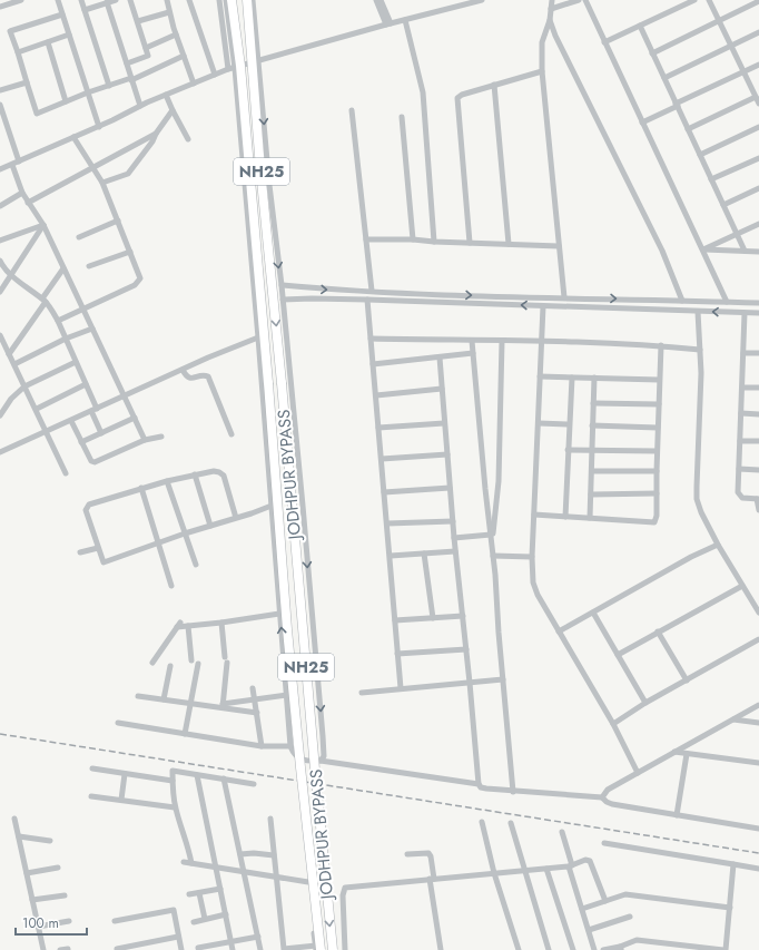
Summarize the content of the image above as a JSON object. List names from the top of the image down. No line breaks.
{"streets":{"highway":["NH25","JODHPUR BYPASS"]},"scale_bar":"100 m"}
